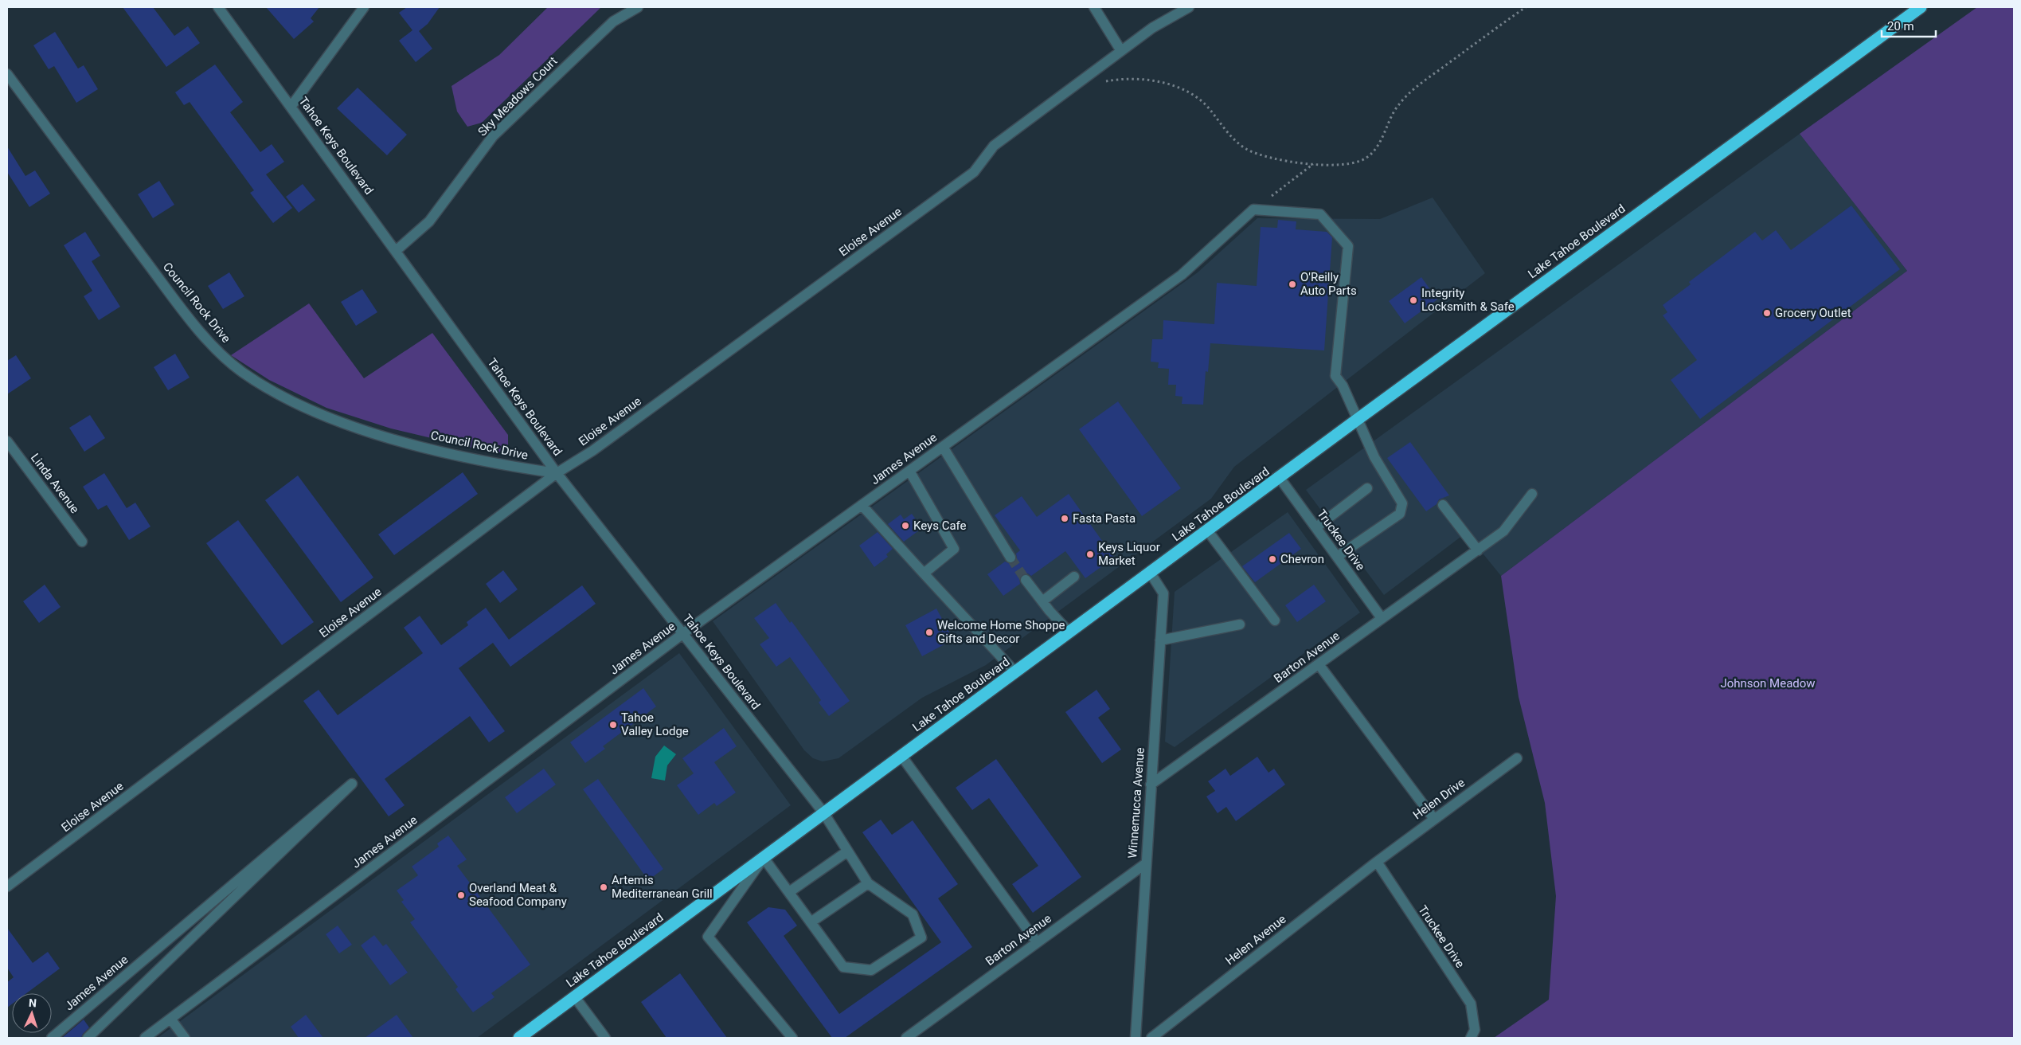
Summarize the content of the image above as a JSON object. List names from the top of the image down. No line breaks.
{"streets":{"highway":["Lake Tahoe Boulevard"],"street":["Sky Meadows Court","Tahoe Keys Boulevard","Eloise Avenue","Council Rock Drive","James Avenue","Linda Avenue","Truckee Drive","Barton Avenue","Helen Drive","Winnemucca Avenue","Helen Avenue"]},"crossings":[["Sky Meadows Court","Tahoe Keys Boulevard"],["Tahoe Keys Boulevard","Eloise Avenue"],["Tahoe Keys Boulevard","Lake Tahoe Boulevard"],["Tahoe Keys Boulevard","Council Rock Drive"],["Tahoe Keys Boulevard","James Avenue"],["Eloise Avenue","Council Rock Drive"],["Lake Tahoe Boulevard","Truckee Drive"],["Lake Tahoe Boulevard","Winnemucca Avenue"],["Truckee Drive","Barton Avenue"],["Truckee Drive","Helen Drive"],["Truckee Drive","Helen Avenue"],["Barton Avenue","Winnemucca Avenue"],["Helen Drive","Helen Avenue"]],"parks":["Johnson Meadow"],"places":["O'Reilly Auto Parts","Integrity Locksmith & Safe","Grocery Outlet","Fasta Pasta","Keys Cafe","Keys Liquor Market","Chevron","Welcome Home Shoppe Gifts and Decor","Tahoe Valley Lodge","Artemis Mediterranean Grill","Overland Meat & Seafood Company"],"scale_bar":"20 m","north":"top"}
